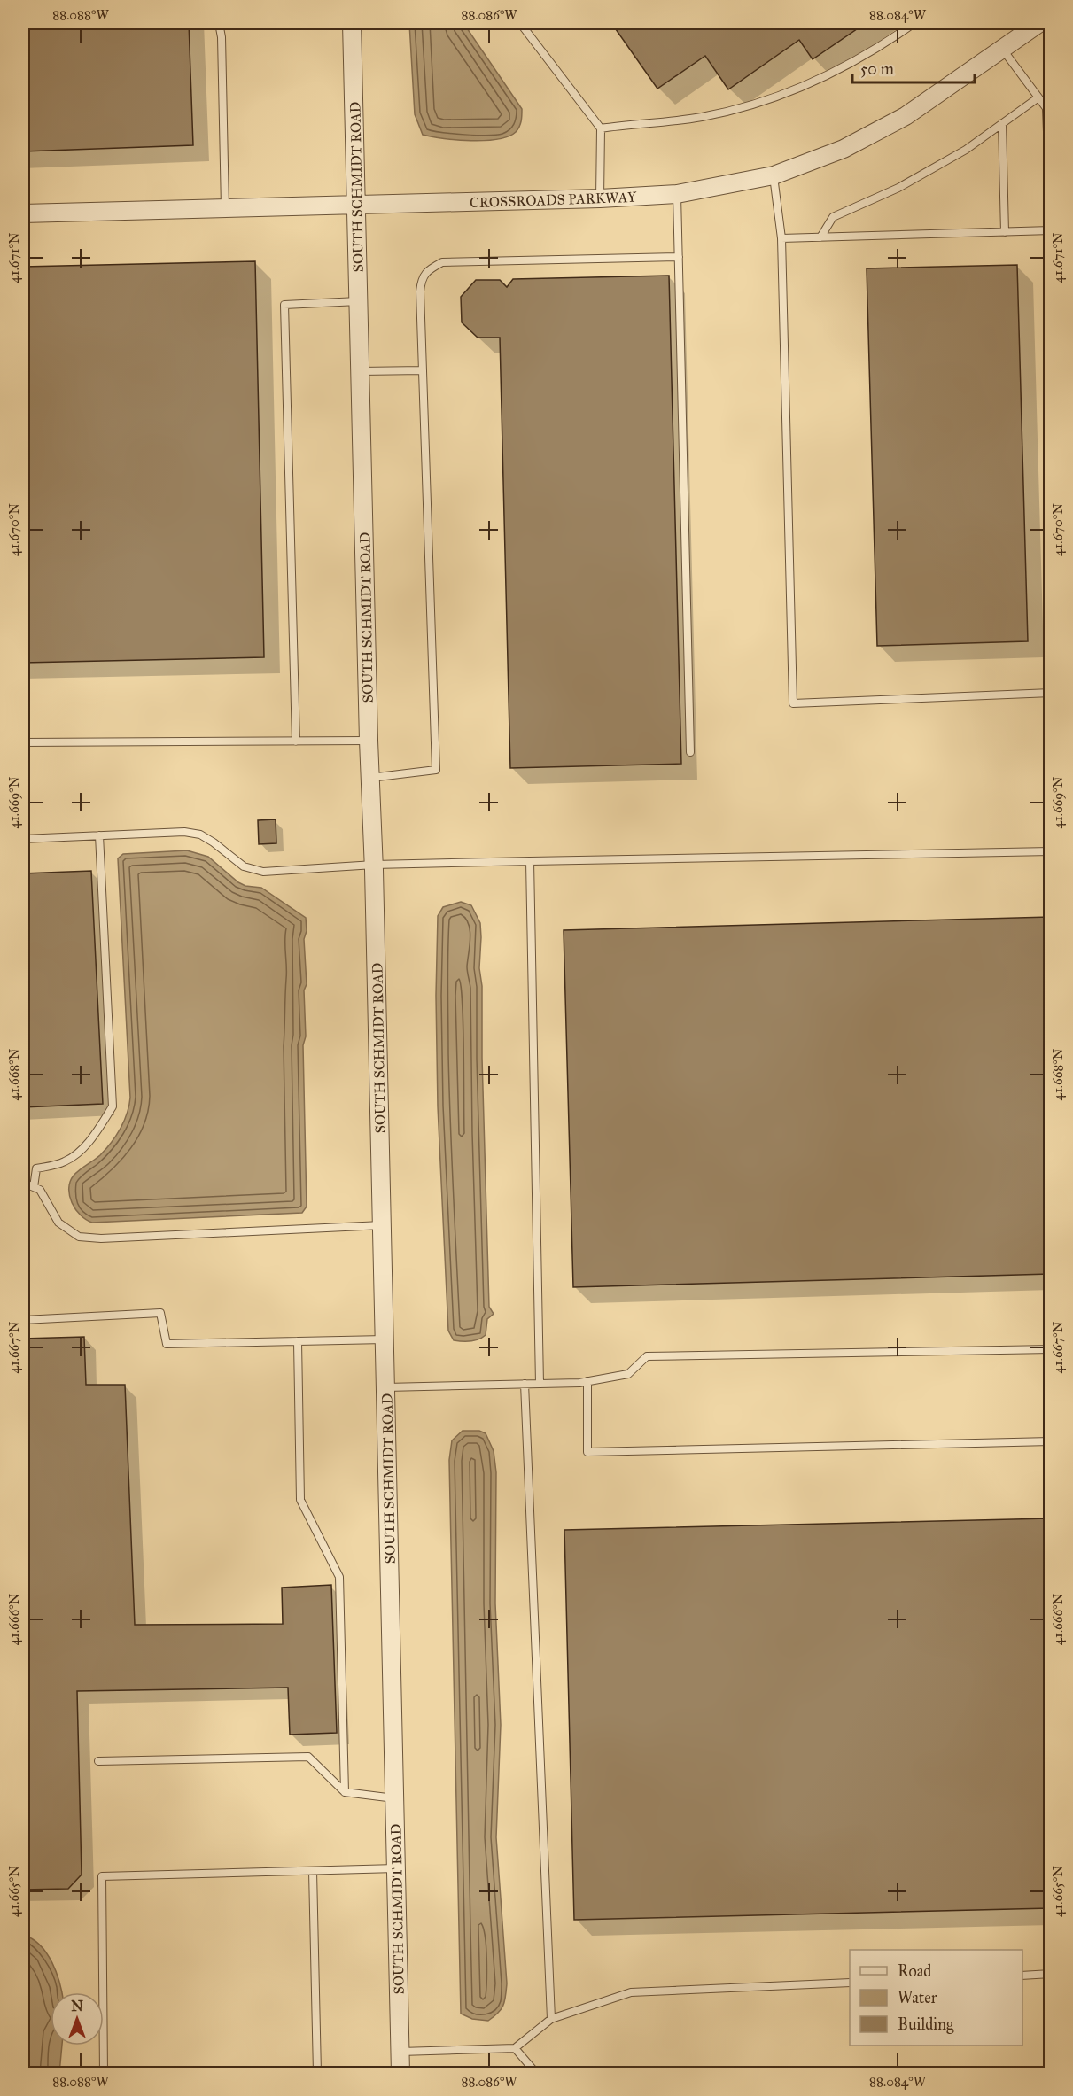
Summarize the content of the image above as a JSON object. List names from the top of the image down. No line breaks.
{"streets":{"street":["SOUTH SCHMIDT ROAD","CROSSROADS PARKWAY"]},"crossings":[["SOUTH SCHMIDT ROAD","CROSSROADS PARKWAY"]],"legend":["Road","Water","Building"],"scale_bar":"50 m","north":"top","coordinates":["88.088°W","88.086°W","88.084°W","41.671°N","41.670°N","41.669°N","41.668°N","41.667°N","41.666°N","41.665°N"]}
